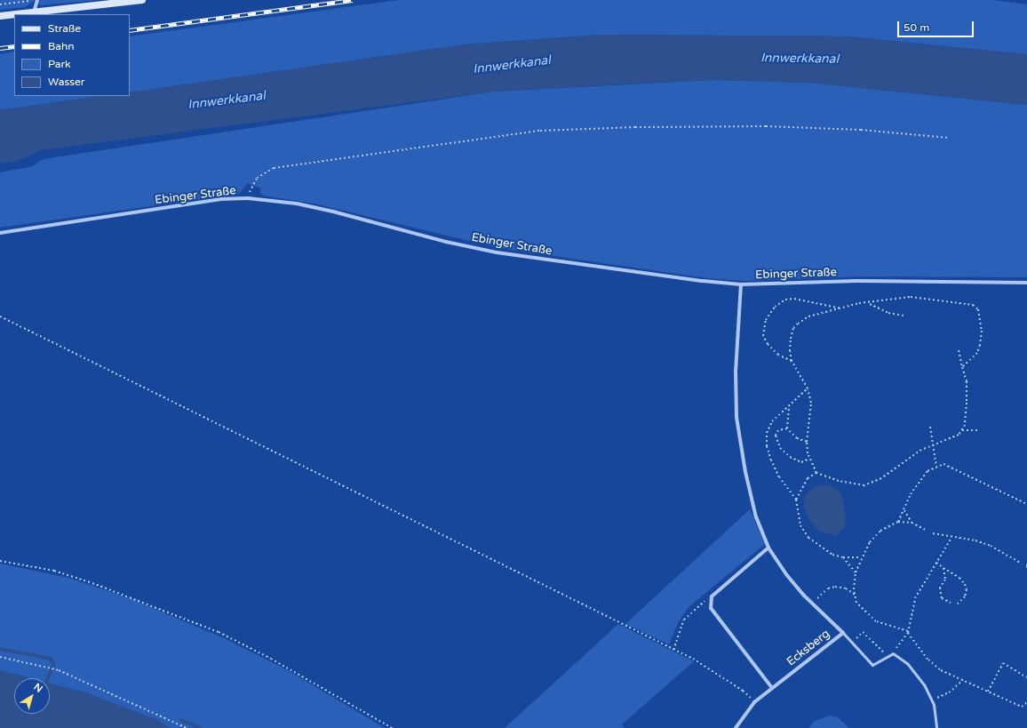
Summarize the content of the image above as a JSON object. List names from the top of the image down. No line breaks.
{"streets":{"street":["Ebinger Straße","Ecksberg"]},"crossings":[["Ebinger Straße","Ecksberg"]],"water":["Innwerkkanal"],"legend":["Straße","Bahn","Park","Wasser"],"scale_bar":"50 m","north":"top right"}
